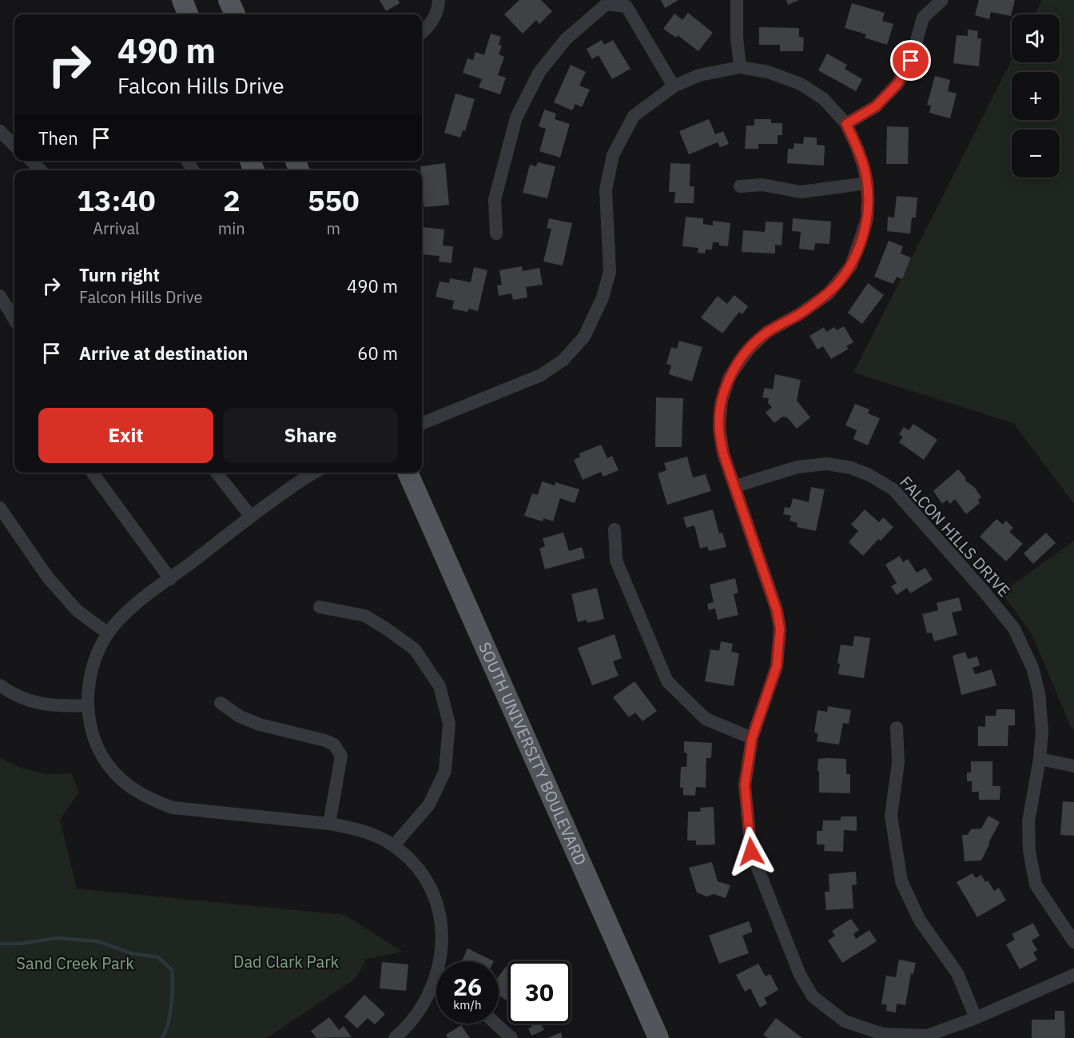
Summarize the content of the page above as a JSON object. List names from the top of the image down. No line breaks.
{"streets":{"main road":["SOUTH UNIVERSITY BOULEVARD"],"street":["FALCON HILLS DRIVE"]},"parks":["Dad Clark Park","Sand Creek Park"],"page":{"map_buttons":["+","−"],"turn":["490 m","Falcon Hills Drive"],"then":"Then","eta":["13:40","Arrival","2","min","550","m"],"list":[{"name":"Turn right","note":"Falcon Hills Drive","value":"490 m"},{"name":"Arrive at destination","value":"60 m"}],"buttons":["Exit","Share"],"speed":"26 km/h","limit":"30"}}
